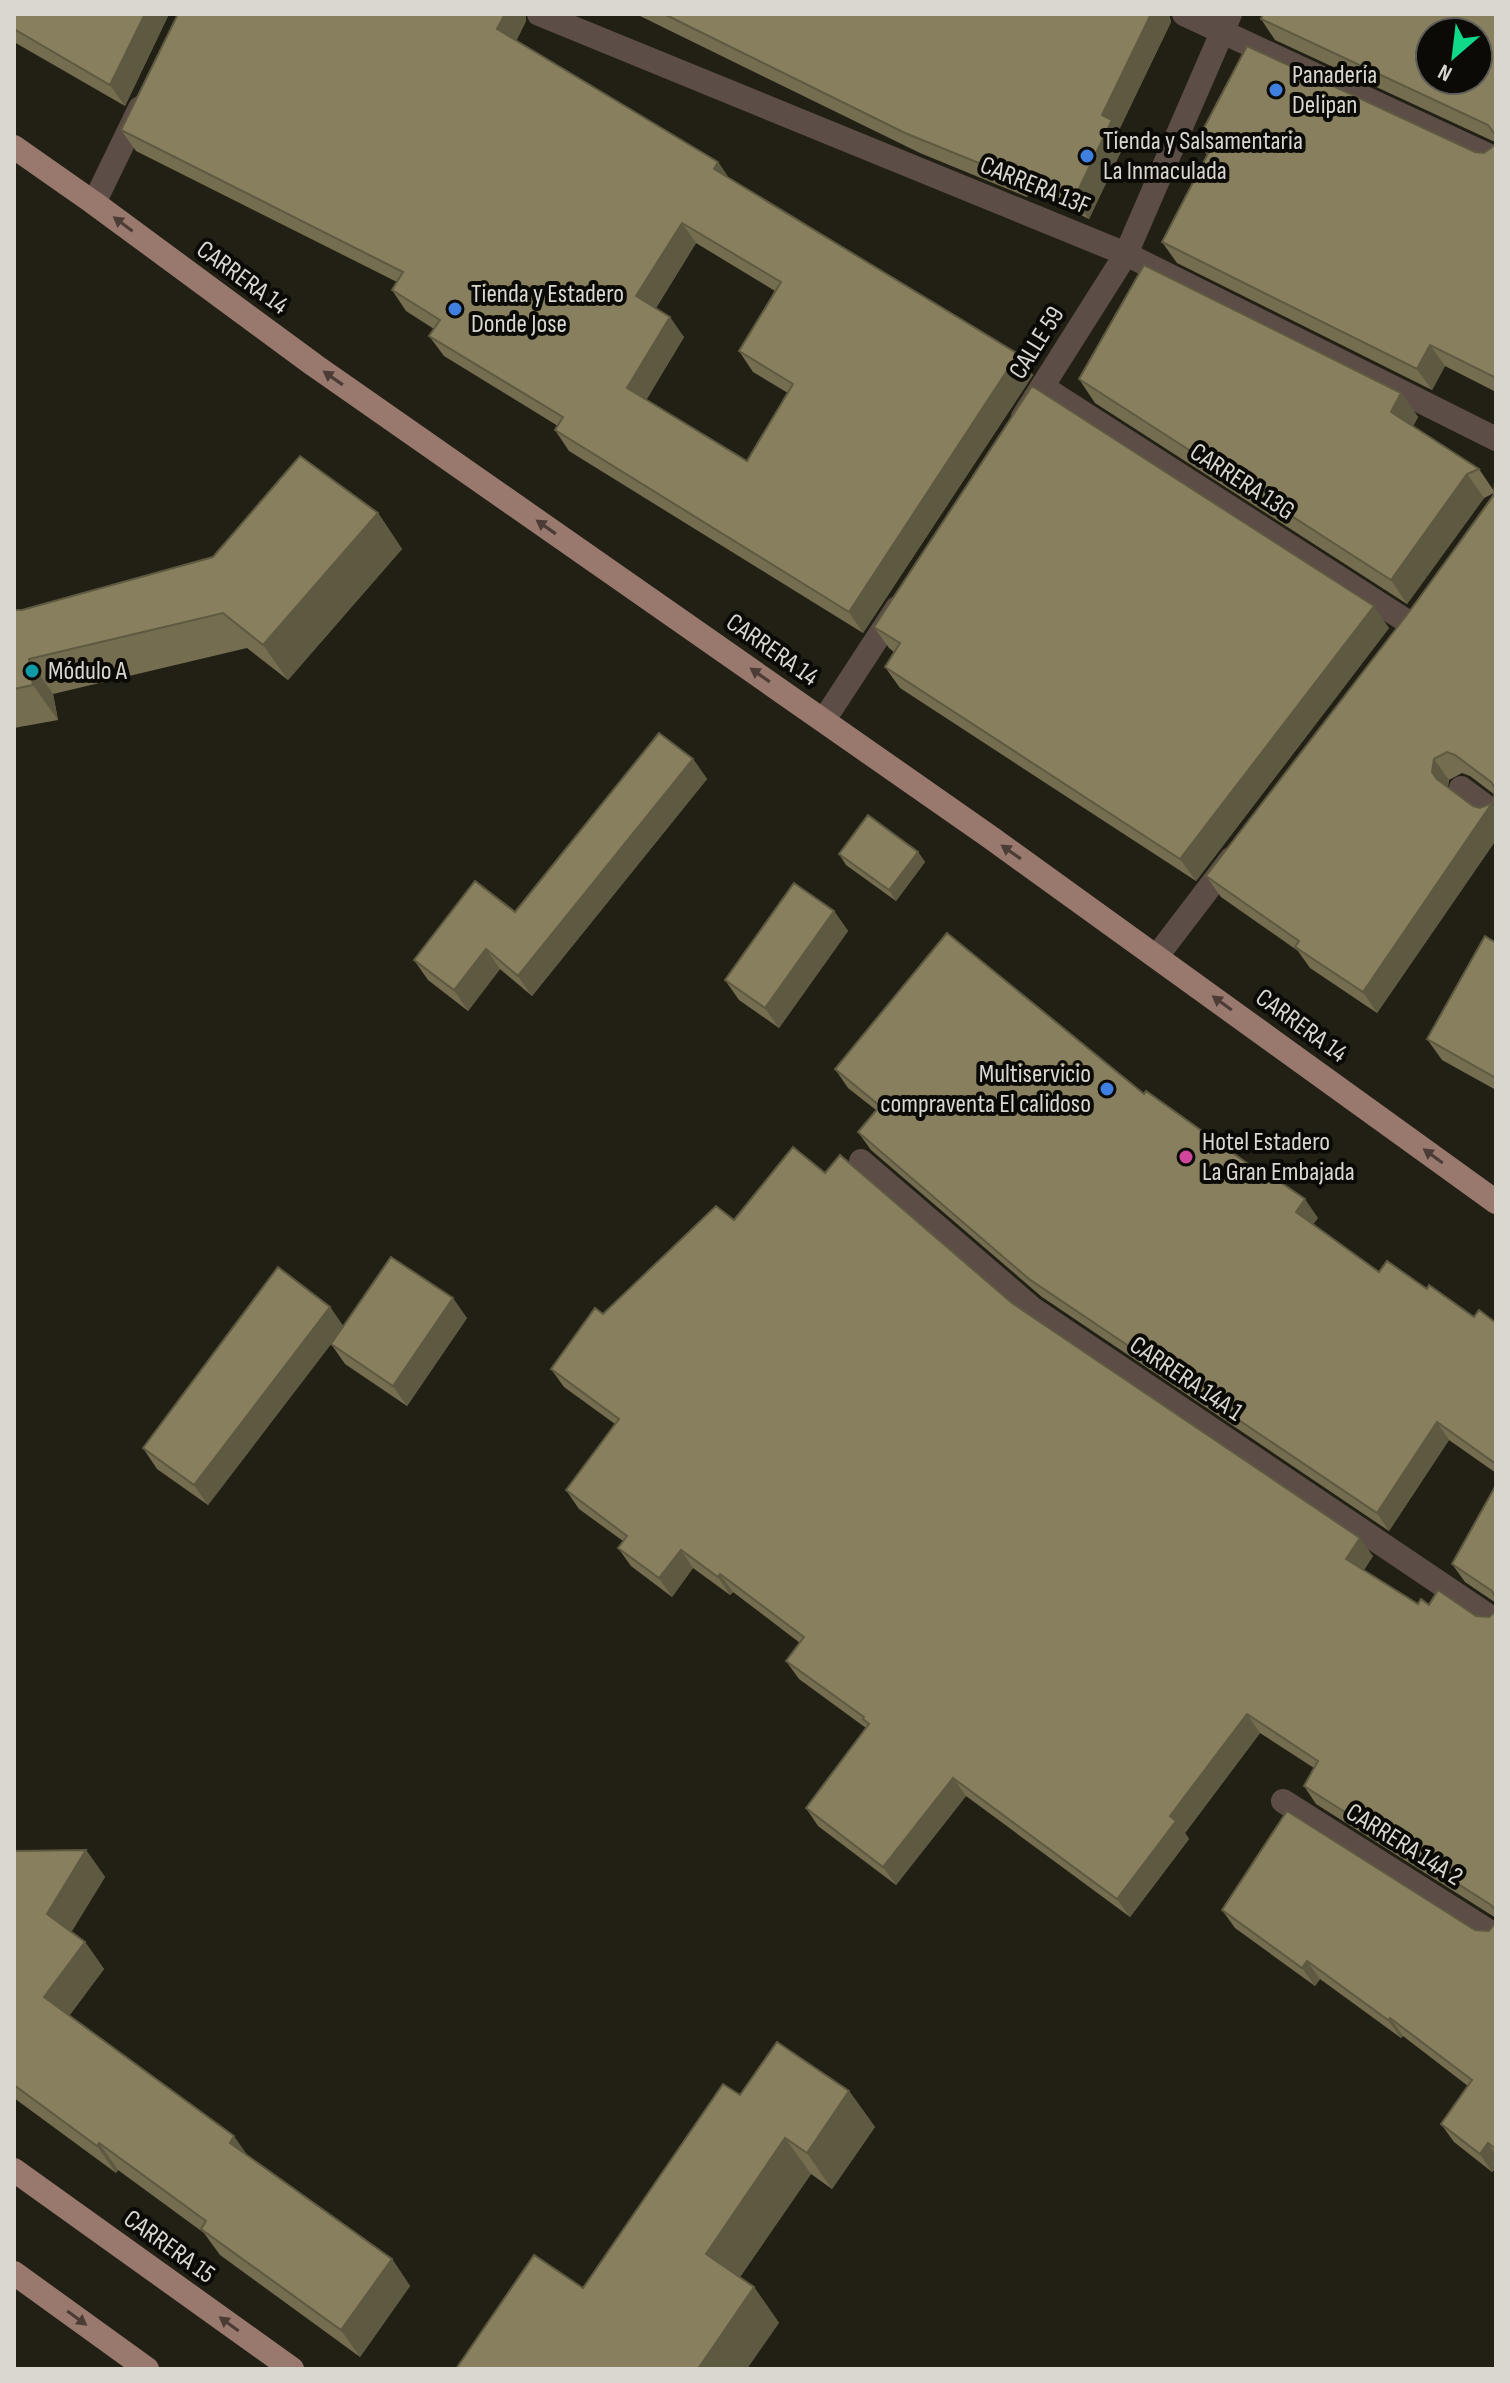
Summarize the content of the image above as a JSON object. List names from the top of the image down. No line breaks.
{"streets":{"main road":["CARRERA 14","CARRERA 15"],"street":["CARRERA 13F","CALLE 59","CARRERA 13G","CARRERA 14A 1","CARRERA 14A 2"]},"crossings":[["CARRERA 13F","CALLE 59"],["CALLE 59","CARRERA 13G"]],"one_way":["CARRERA 14"],"places":["Panadería Delipan","Tienda y Salsamentaria La Inmaculada","Tienda y Estadero Donde Jose","Módulo A","Multiservicio compraventa El calidoso","Hotel Estadero La Gran Embajada"],"north":"bottom left"}
